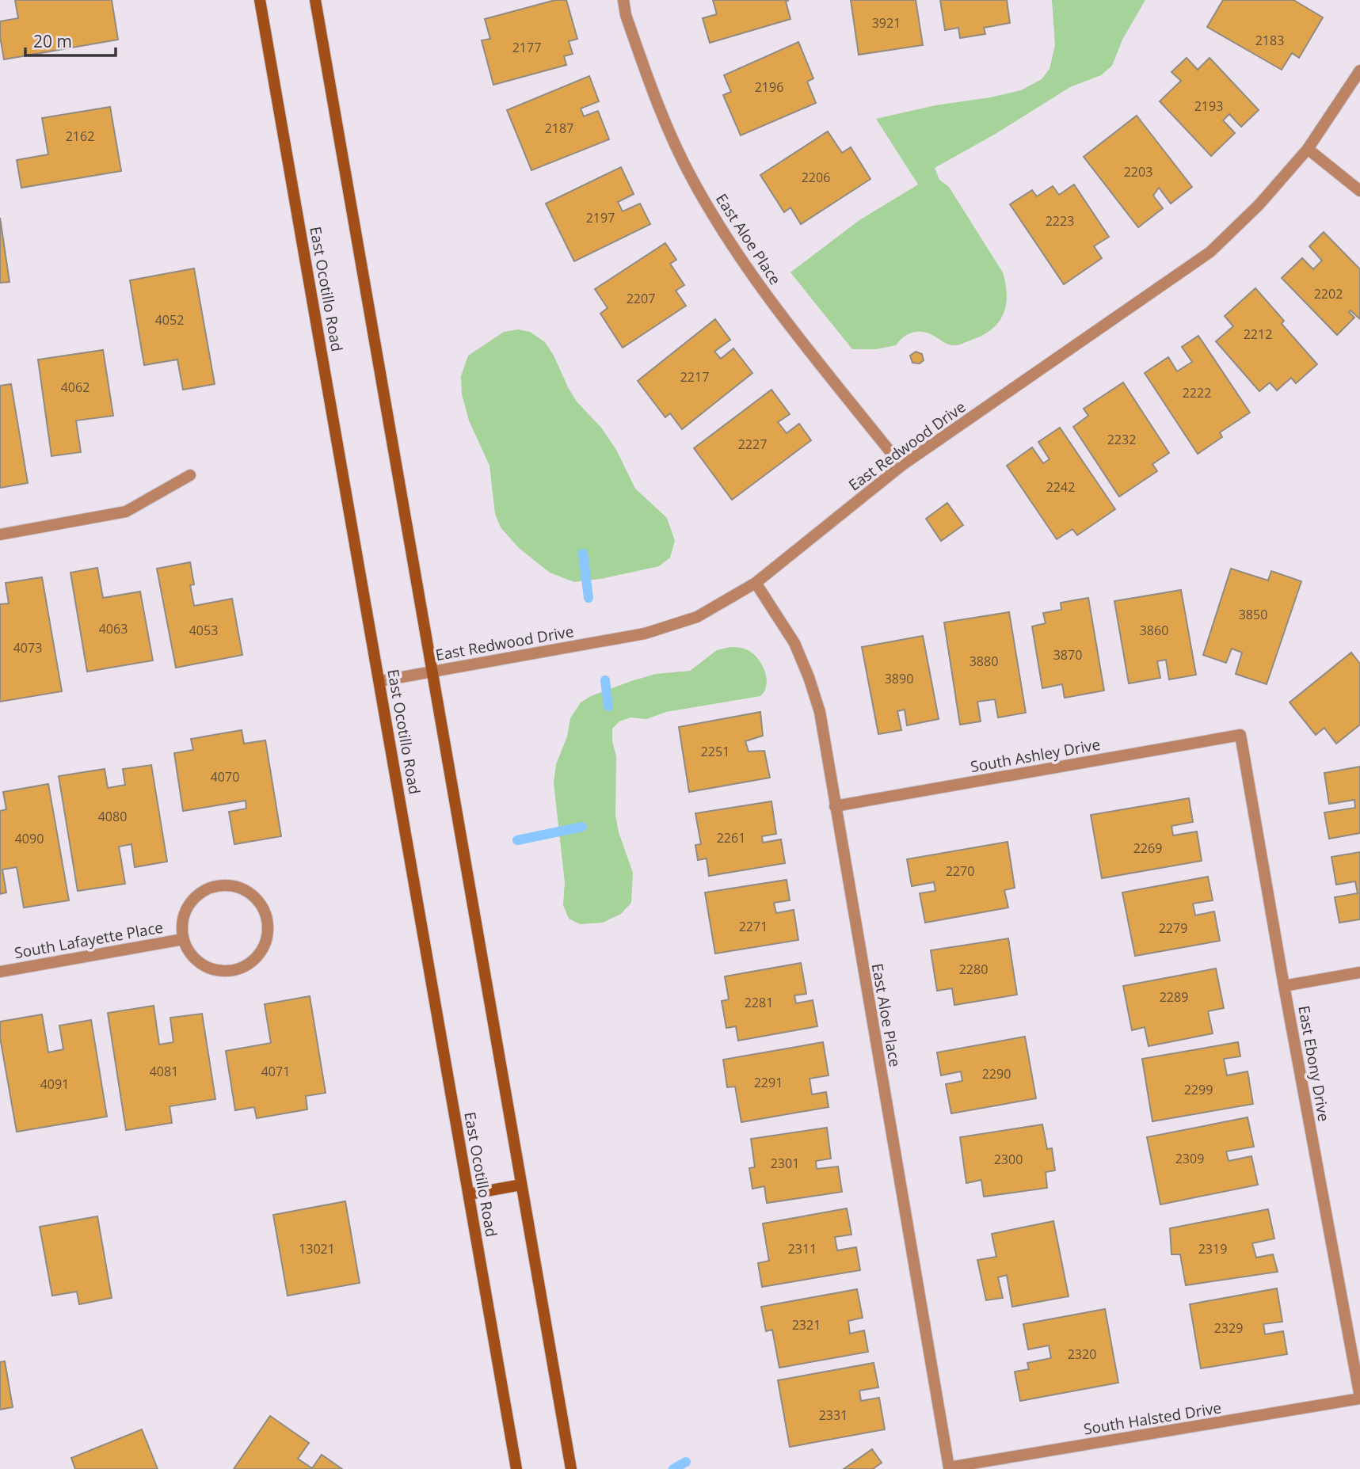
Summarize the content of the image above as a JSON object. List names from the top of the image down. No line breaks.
{"streets":{"main road":["East Ocotillo Road"],"street":["East Aloe Place","East Redwood Drive","South Ashley Drive","South Lafayette Place","East Ebony Drive","South Halsted Drive"]},"crossings":[["East Aloe Place","East Redwood Drive"],["East Aloe Place","South Ashley Drive"],["East Aloe Place","South Halsted Drive"],["East Ocotillo Road","East Redwood Drive"],["South Ashley Drive","East Ebony Drive"],["East Ebony Drive","South Halsted Drive"]],"house_numbers":["3921","2183","2177","2196","2193","2187","2162","2203","2206","2197","2223","2202","2207","4052","2212","2217","4062","2222","2232","2227","2242","3850","4063","4053","3860","4073","3870","3880","3890","2251","4070","4080","2261","4090","2269","2270","2271","2279","2280","2289","2281","4081","4071","2290","2291","4091","2299","2309","2300","2301","13021","2311","2319","2321","2329","2320","2331"],"scale_bar":"20 m"}
